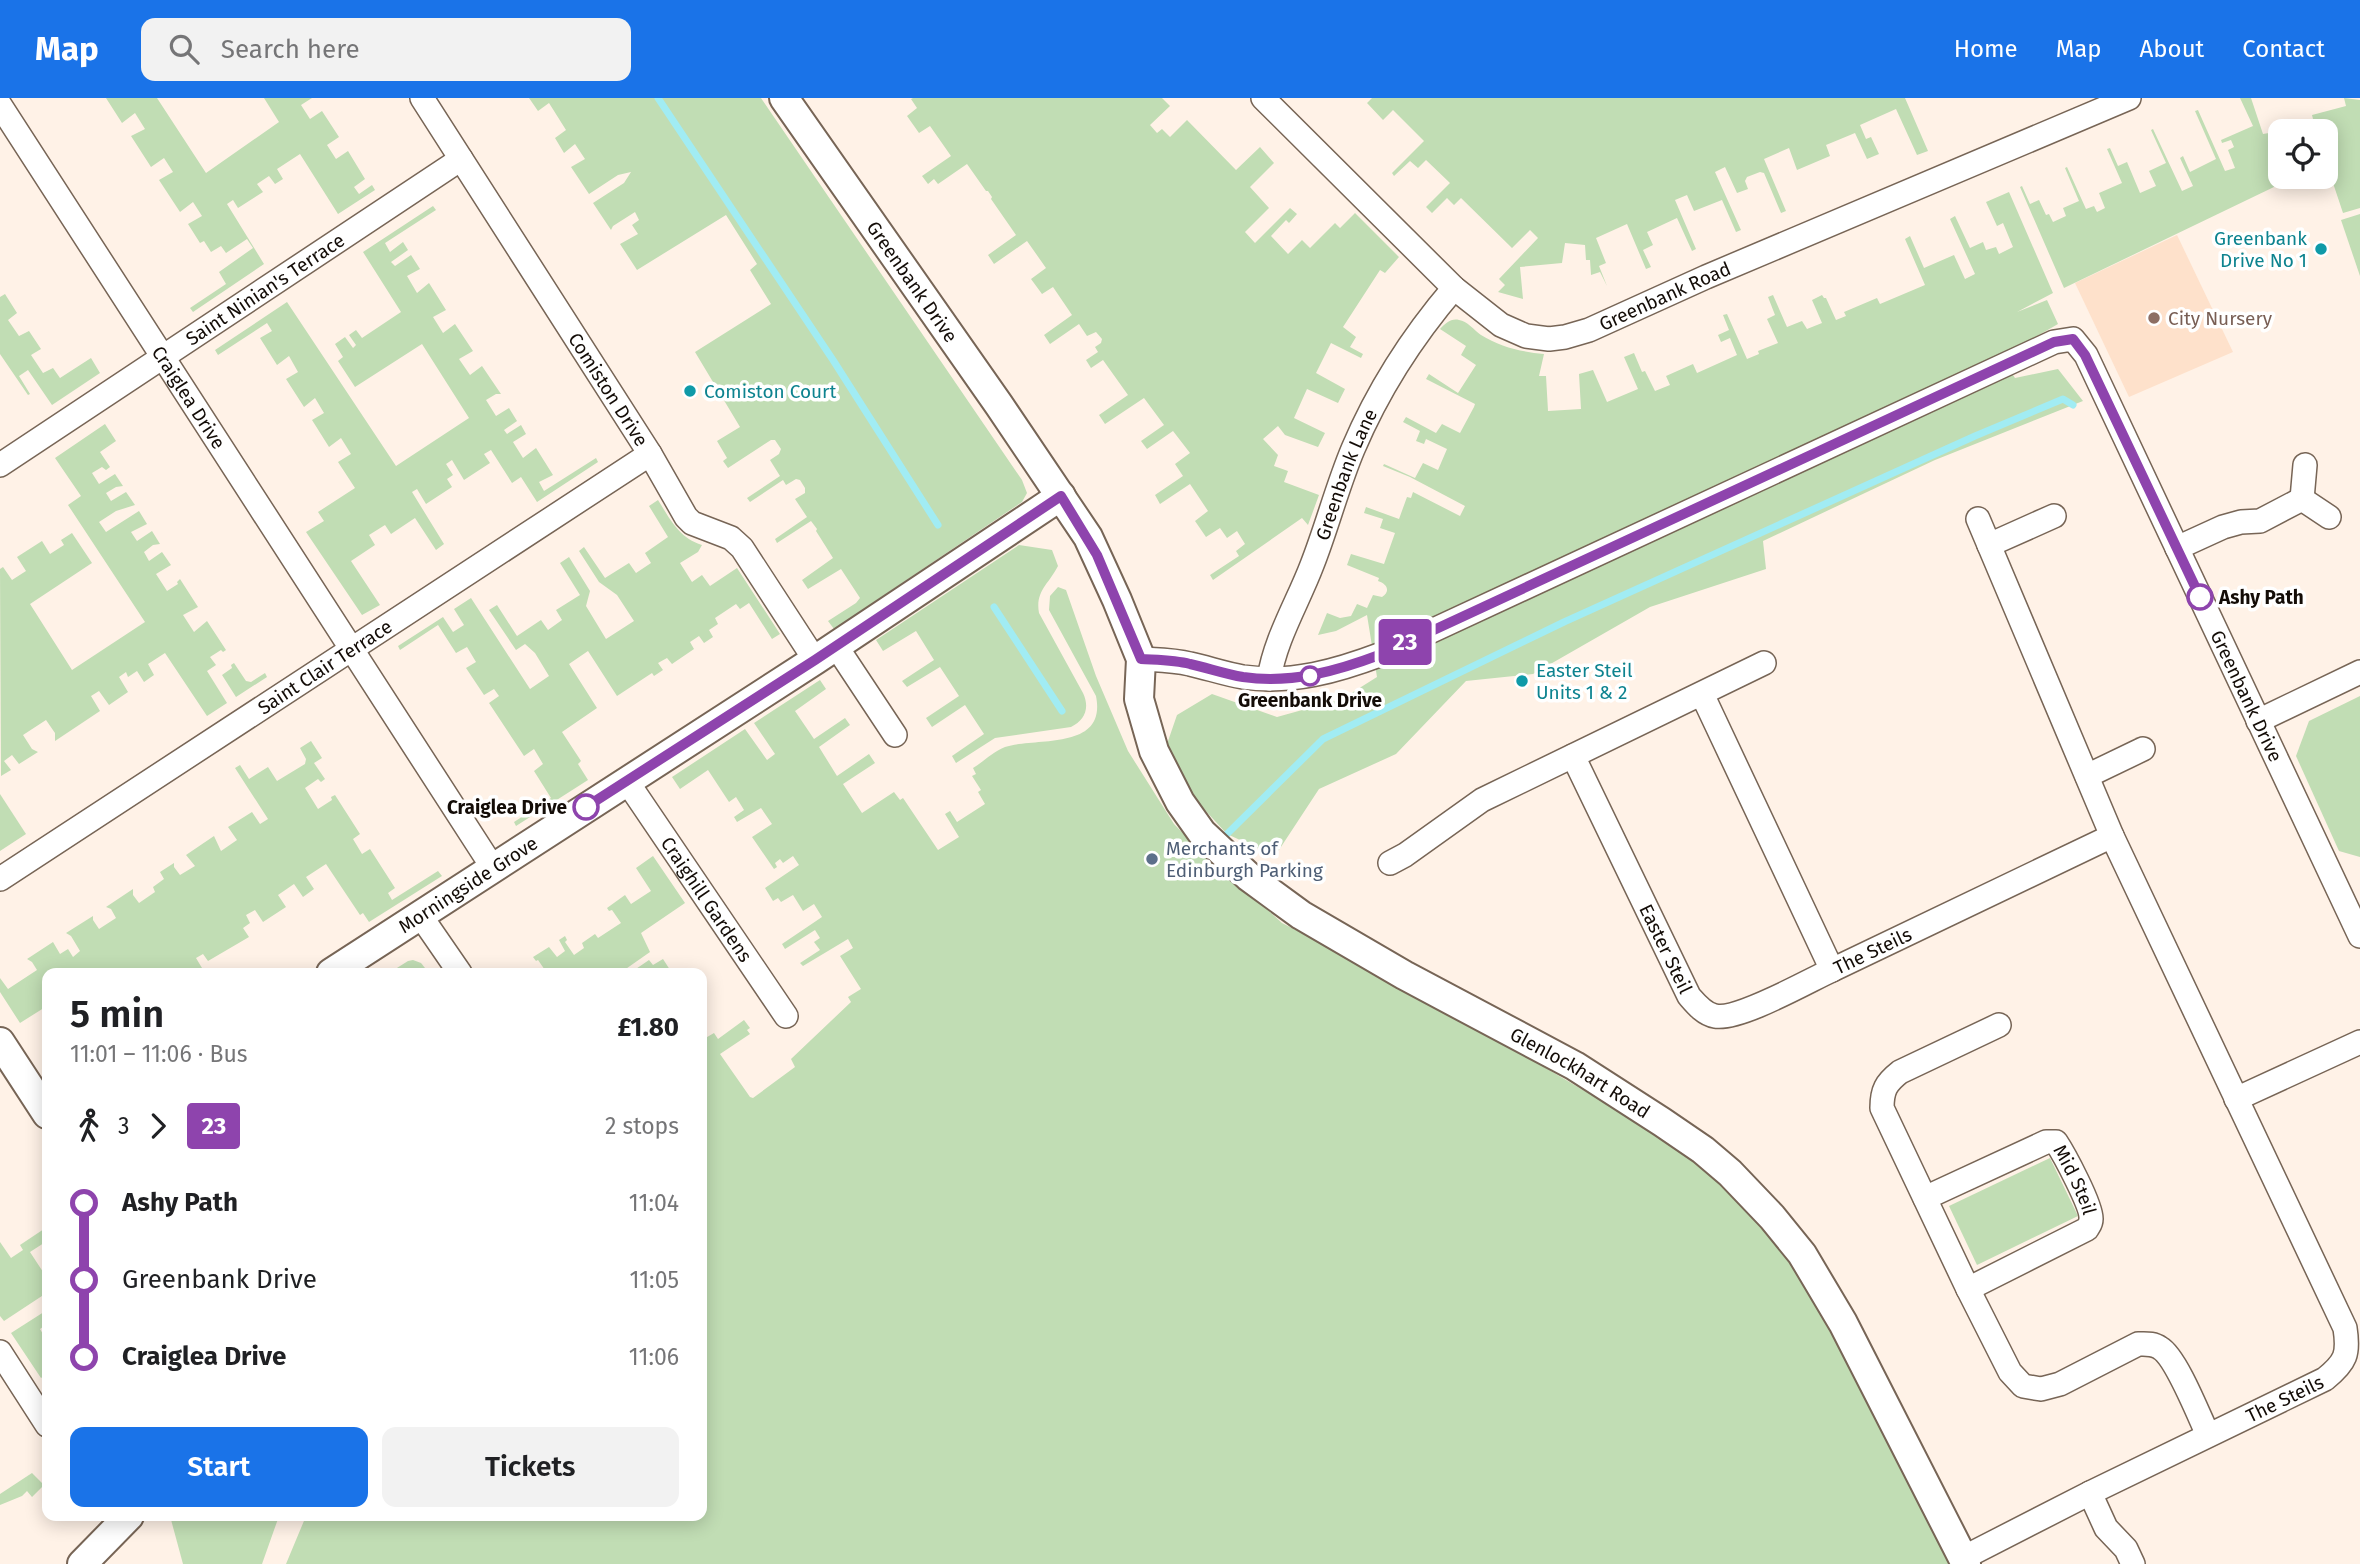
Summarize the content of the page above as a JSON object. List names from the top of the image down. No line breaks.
{"streets":{"street":["Greenbank Drive","Saint Ninian's Terrace","Greenbank Road","Comiston Drive","Craiglea Drive","Greenbank Lane","Saint Clair Terrace","Morningside Grove","Craighill Gardens","The Steils","Easter Steil","Glenlockhart Road","Mid Steil"]},"crossings":[["Greenbank Drive","Greenbank Lane"],["Greenbank Drive","Morningside Grove"],["Greenbank Drive","Glenlockhart Road"],["Saint Ninian's Terrace","Comiston Drive"],["Saint Ninian's Terrace","Craiglea Drive"],["Greenbank Road","Greenbank Lane"],["Comiston Drive","Saint Clair Terrace"],["Comiston Drive","Morningside Grove"],["Craiglea Drive","Saint Clair Terrace"],["Craiglea Drive","Morningside Grove"],["Morningside Grove","Craighill Gardens"],["The Steils","Easter Steil"],["The Steils","Glenlockhart Road"]],"places":["Greenbank Drive No 1","City Nursery","Comiston Court","Ashy Path","Greenbank Drive","Easter Steil Units 1 & 2","Craiglea Drive","Merchants of Edinburgh Parking"],"lines":["bus line 23"],"page":{"header":"Map","search":"Search here","nav":["Home","Map","About","Contact"],"on_map":"23","heading":["5 min","11:01 – 11:06 · Bus","£1.80"],"legs":["3","23","2 stops"],"list":[{"name":"Ashy Path","value":"11:04"},{"name":"Greenbank Drive","value":"11:05"},{"name":"Craiglea Drive","value":"11:06"}],"buttons":["Start","Tickets"]}}
